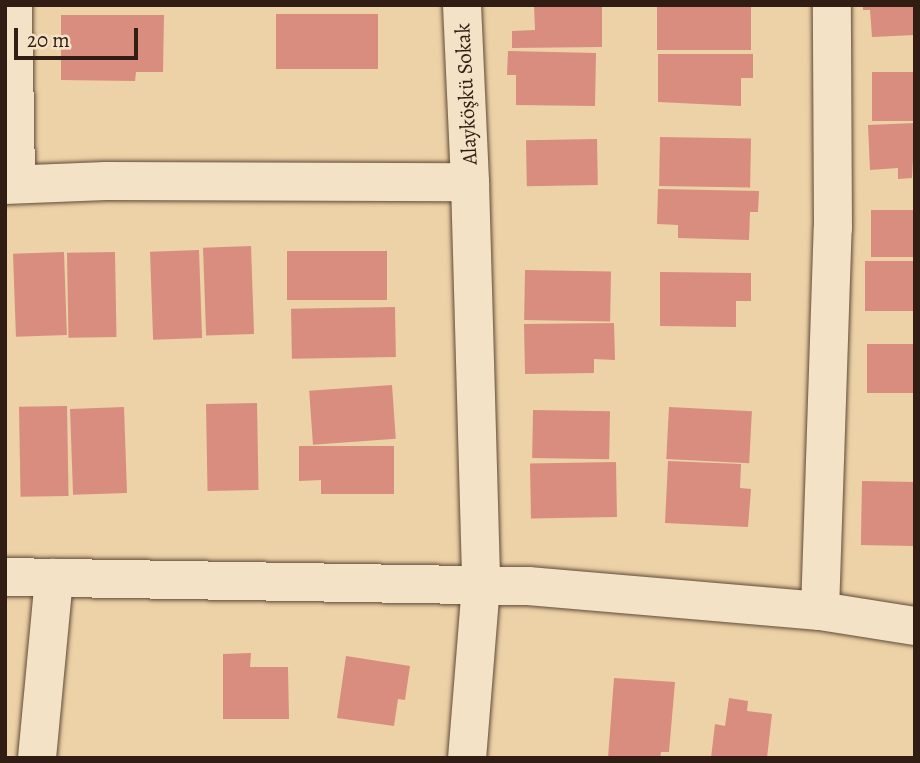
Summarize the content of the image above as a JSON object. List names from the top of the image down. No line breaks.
{"streets":{"street":["Alayköşkü Sokak"]},"scale_bar":"20 m"}
